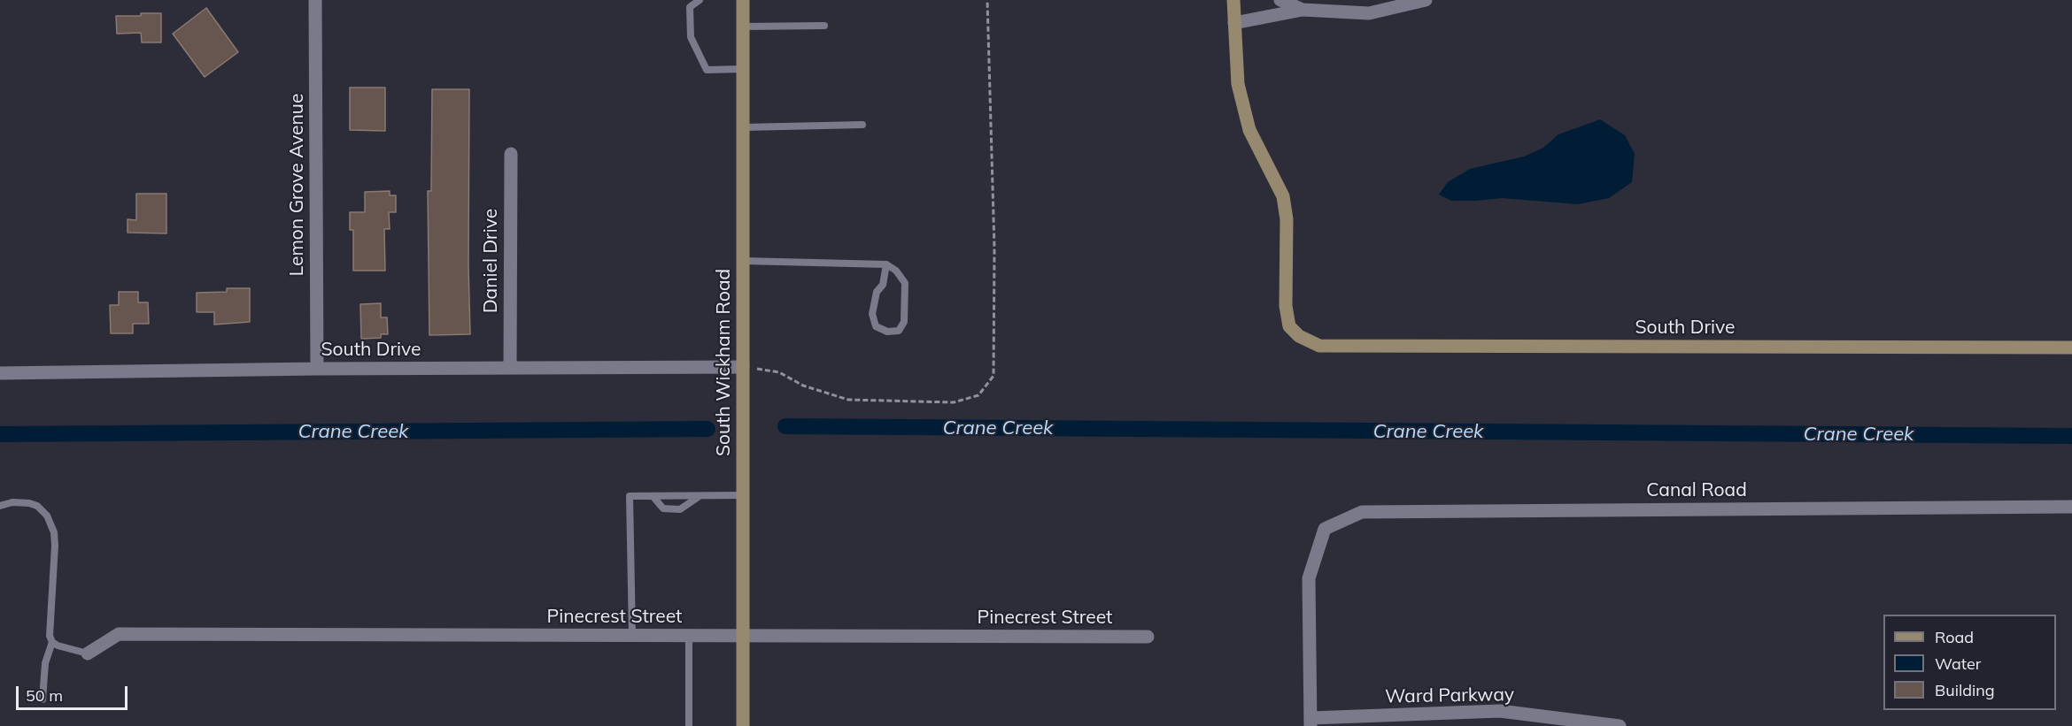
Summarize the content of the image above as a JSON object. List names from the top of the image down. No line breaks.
{"streets":{"street":["Lemon Grove Avenue","Daniel Drive","South Drive","South Wickham Road","Canal Road","Pinecrest Street","Ward Parkway"]},"crossings":[["Lemon Grove Avenue","South Drive"],["Daniel Drive","South Drive"],["South Drive","South Wickham Road"],["South Wickham Road","Pinecrest Street"],["Canal Road","Ward Parkway"]],"water":["Crane Creek"],"legend":["Road","Water","Building"],"scale_bar":"50 m"}
